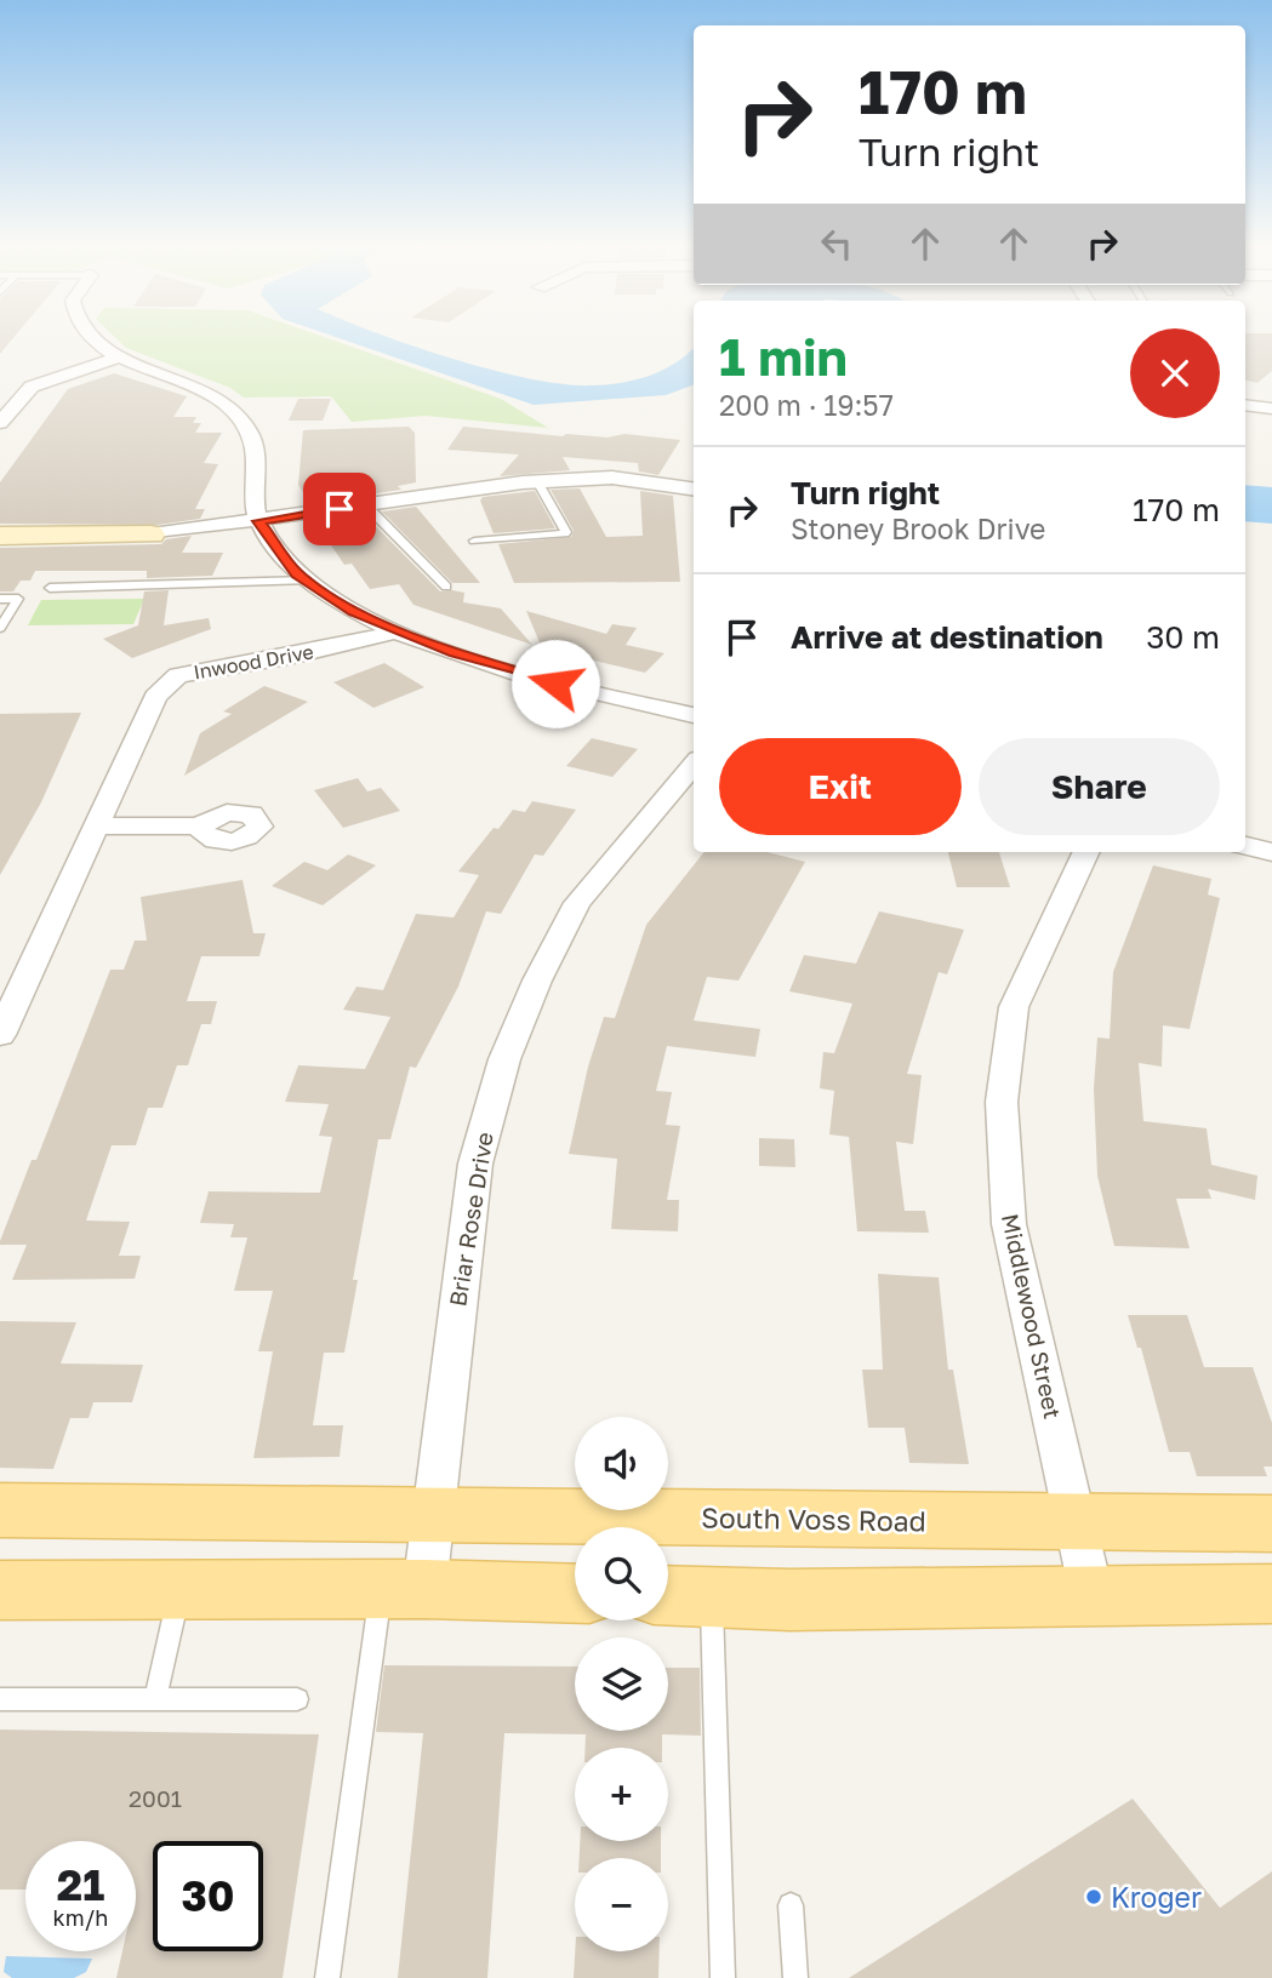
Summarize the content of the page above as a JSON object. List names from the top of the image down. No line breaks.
{"streets":{"main road":["South Voss Road"],"street":["Inwood Drive","Briar Rose Drive","Middlewood Street"]},"crossings":[["Briar Rose Drive","South Voss Road"],["Middlewood Street","South Voss Road"]],"places":["Kroger"],"house_numbers":["2001"],"page":{"turn":["170 m","Turn right"],"heading":["1 min","200 m · 19:57"],"list":[{"name":"Turn right","note":"Stoney Brook Drive","value":"170 m"},{"name":"Arrive at destination","value":"30 m"}],"buttons":["Exit","Share"],"map_buttons":["+","−"],"speed":"21 km/h","limit":"30"}}
